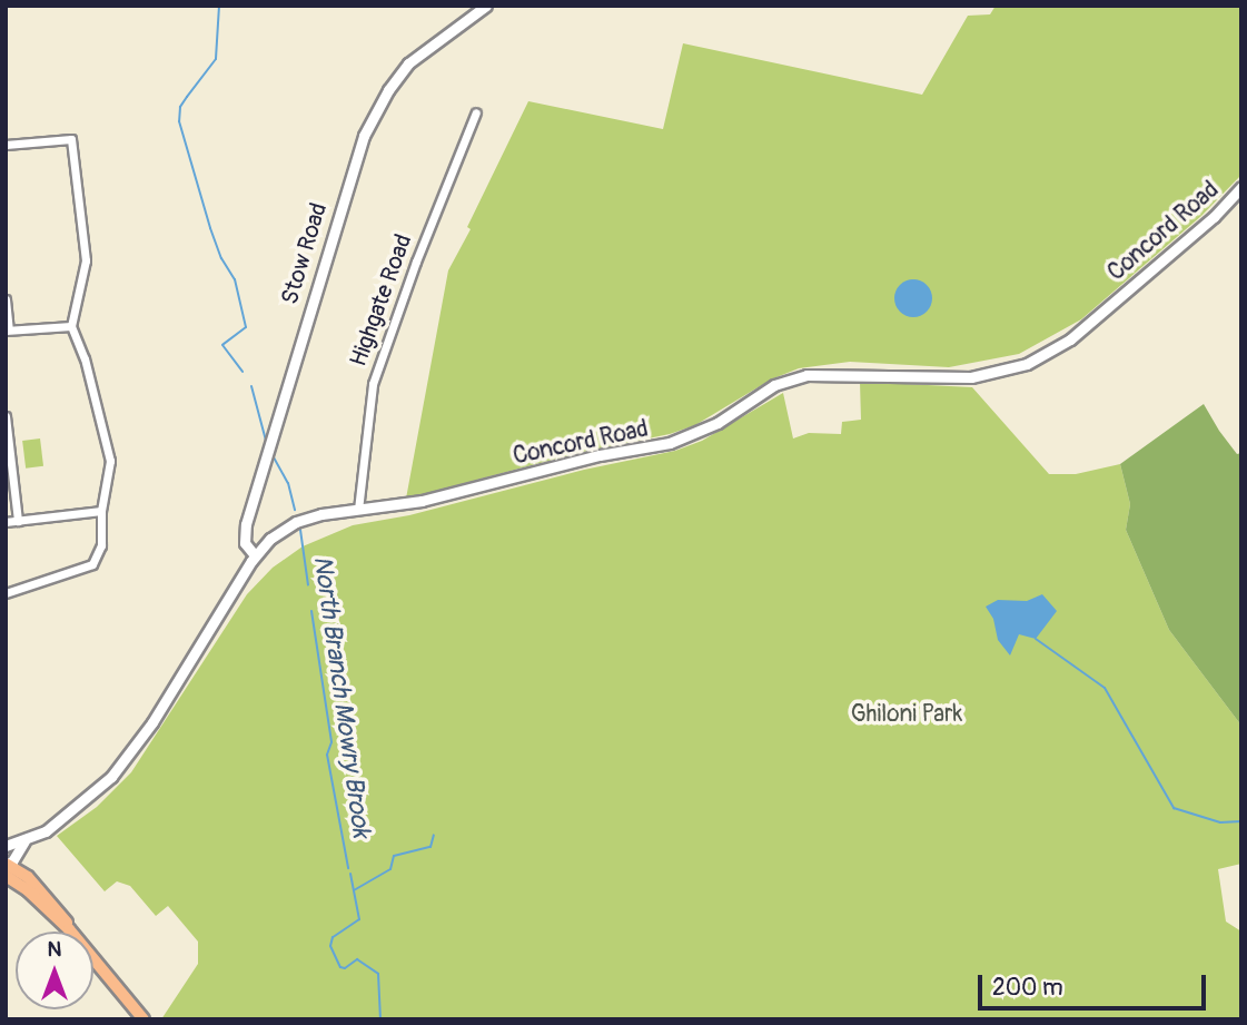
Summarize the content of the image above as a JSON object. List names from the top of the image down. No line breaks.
{"streets":{"street":["Concord Road","Stow Road","Highgate Road"]},"crossings":[["Concord Road","Stow Road"],["Concord Road","Highgate Road"]],"water":["North Branch Mowry Brook"],"parks":["Ghiloni Park"],"scale_bar":"200 m","north":"top"}
